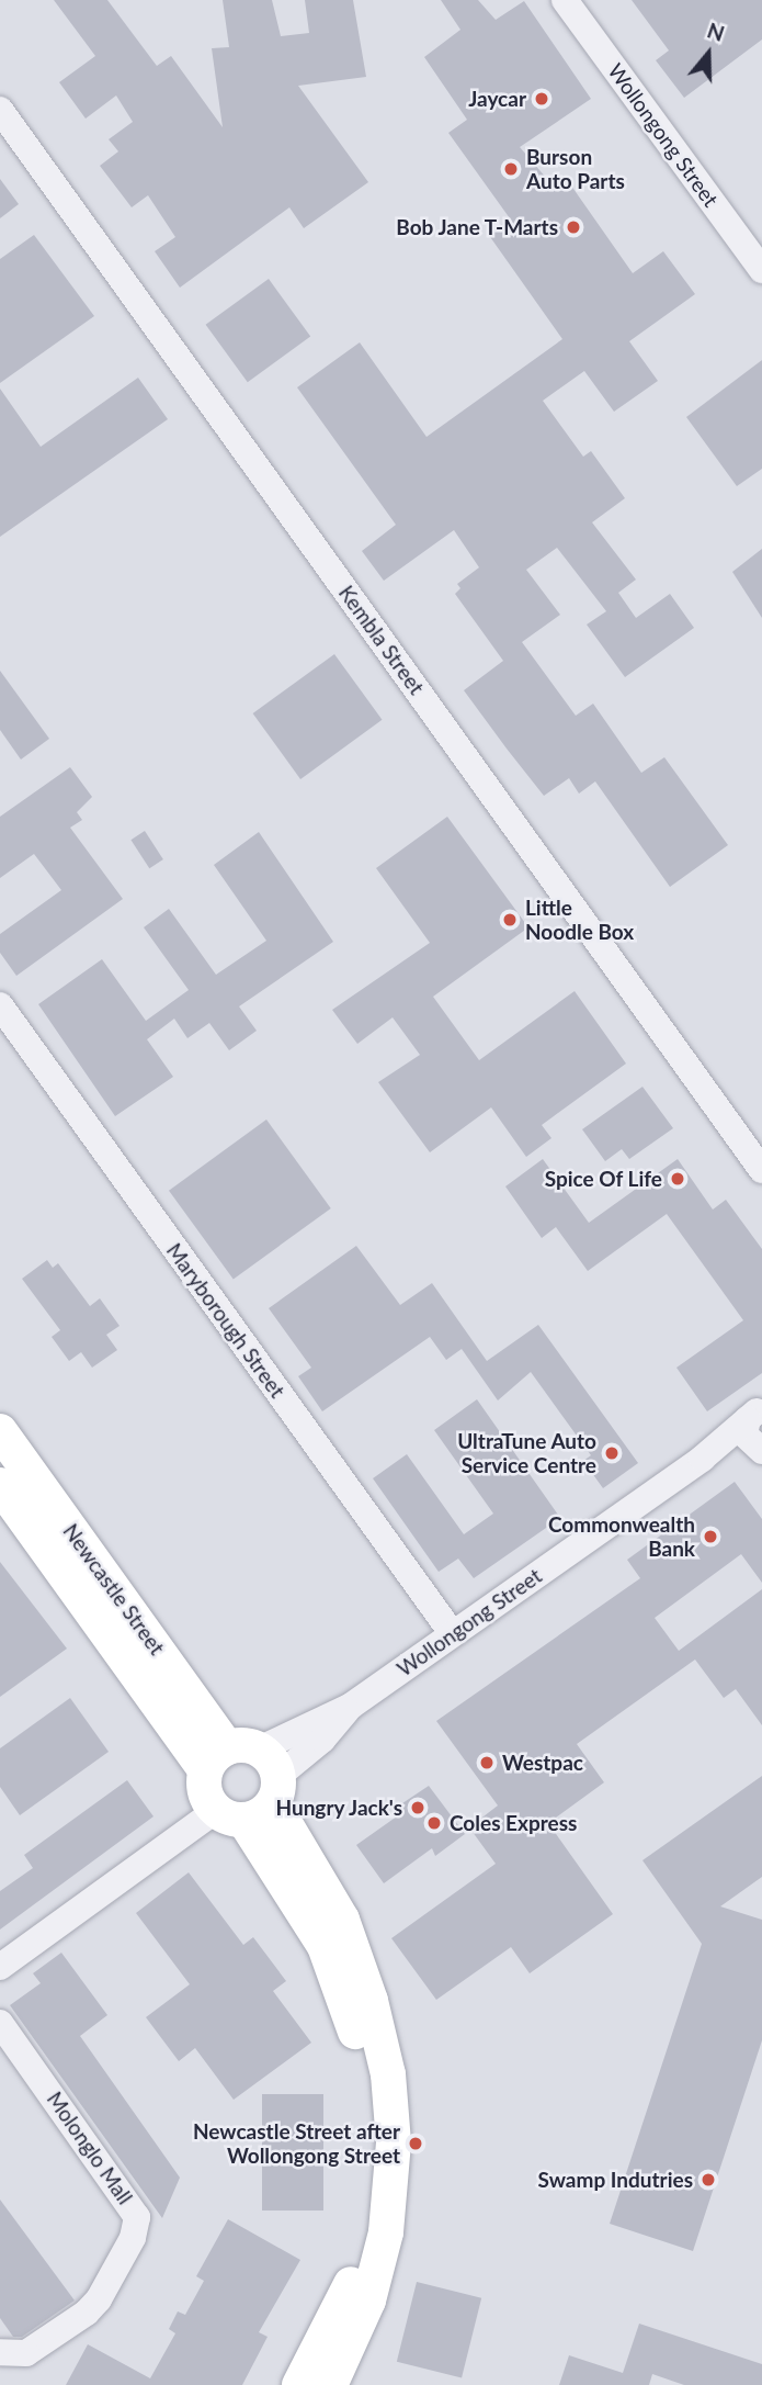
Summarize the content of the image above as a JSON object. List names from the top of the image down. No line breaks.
{"streets":{"main road":["Newcastle Street"],"street":["Wollongong Street","Kembla Street","Maryborough Street","Molonglo Mall"]},"crossings":[["Wollongong Street","Maryborough Street"],["Wollongong Street","Newcastle Street"]],"places":["Jaycar","Burson Auto Parts","Bob Jane T-Marts","Little Noodle Box","Spice Of Life","UltraTune Auto Service Centre","Commonwealth Bank","Westpac","Hungry Jack's","Coles Express","Newcastle Street after Wollongong Street","Swamp Indutries"],"north":"top"}
